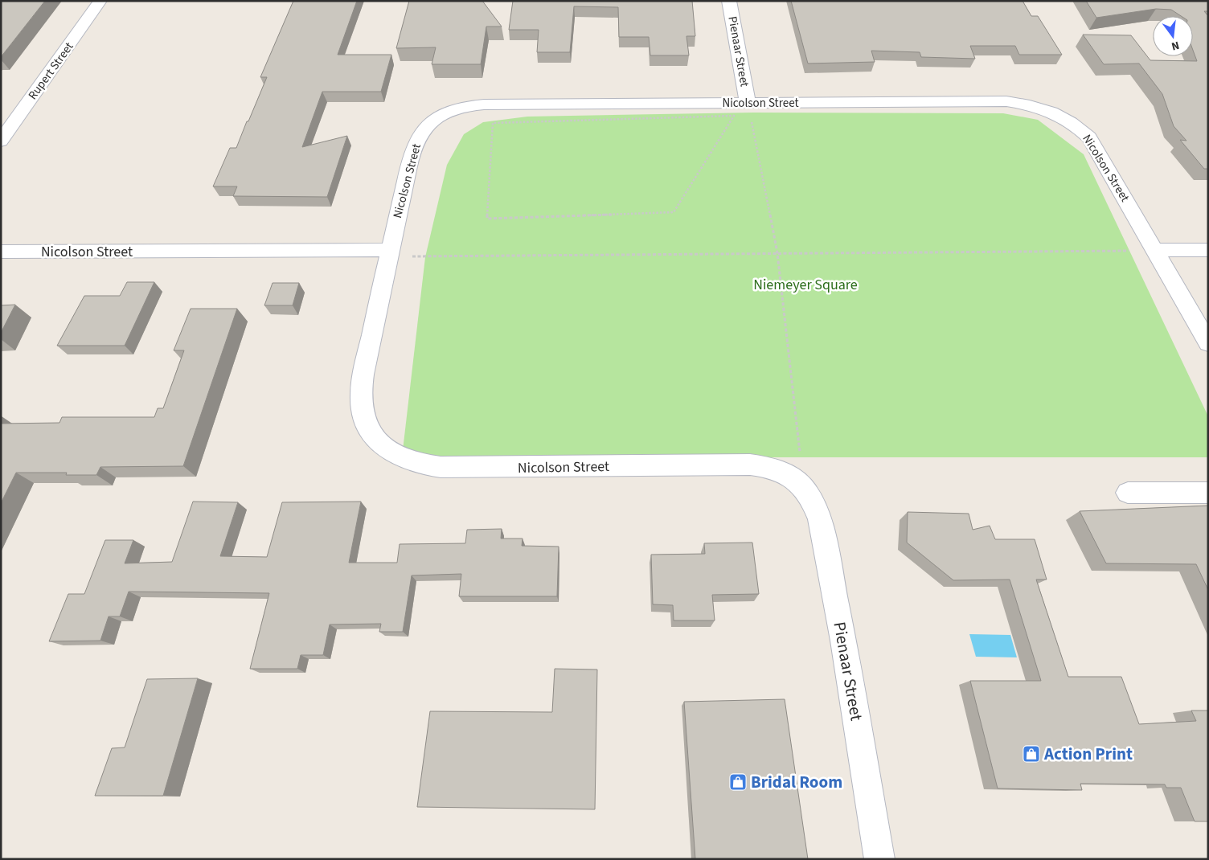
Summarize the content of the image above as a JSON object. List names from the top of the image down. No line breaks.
{"streets":{"street":["Pienaar Street","Rupert Street","Nicolson Street"]},"crossings":[["Pienaar Street","Nicolson Street"]],"parks":["Niemeyer Square"],"places":{"shop":["Action Print","Bridal Room"]},"north":"bottom"}
